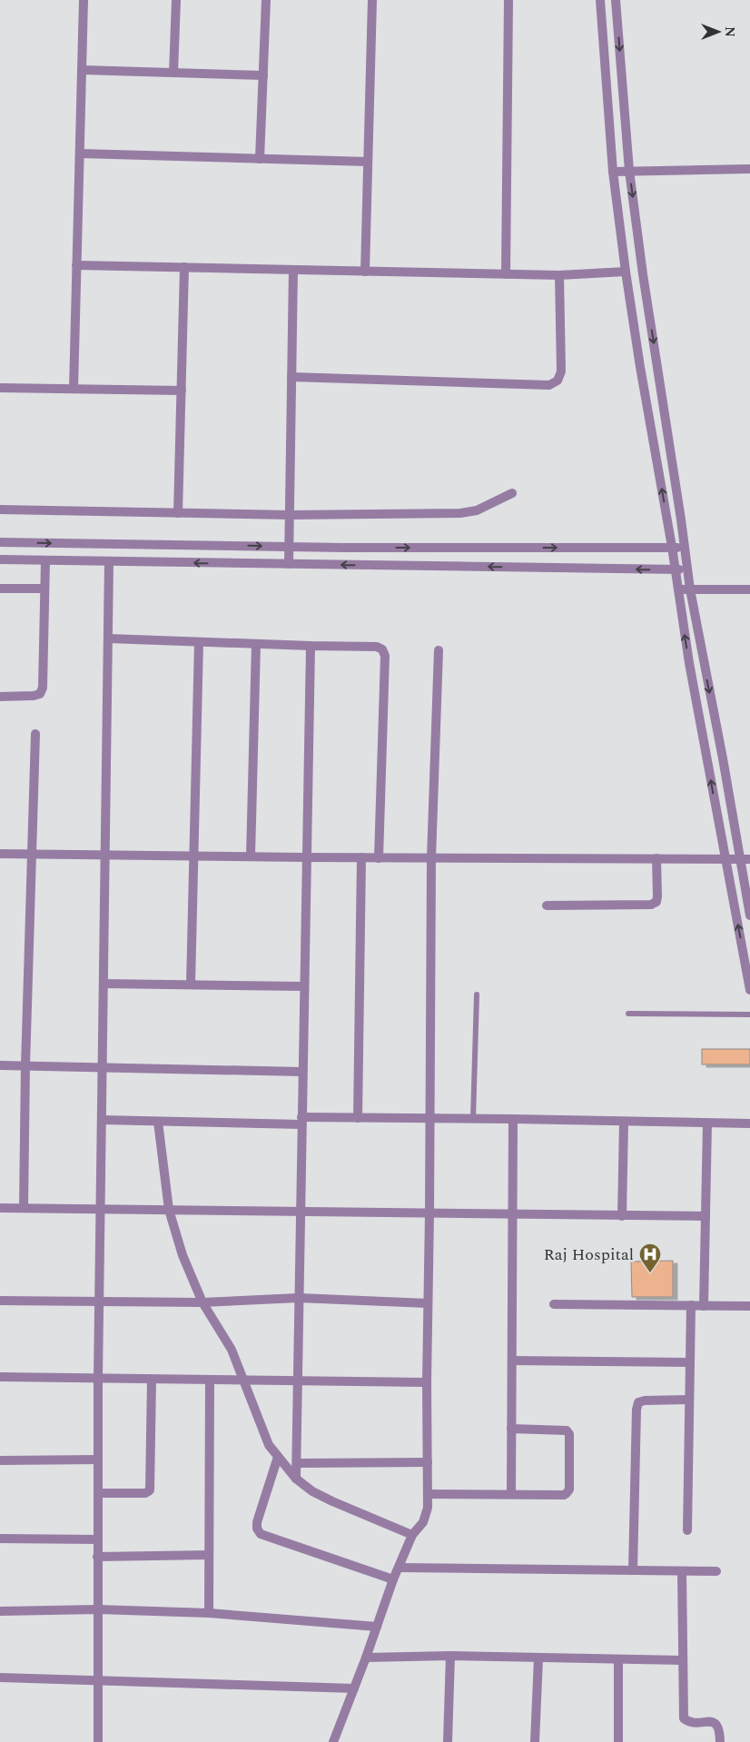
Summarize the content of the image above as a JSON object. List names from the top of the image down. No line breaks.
{"places":{"hospital":["Raj Hospital"]},"north":"right"}
